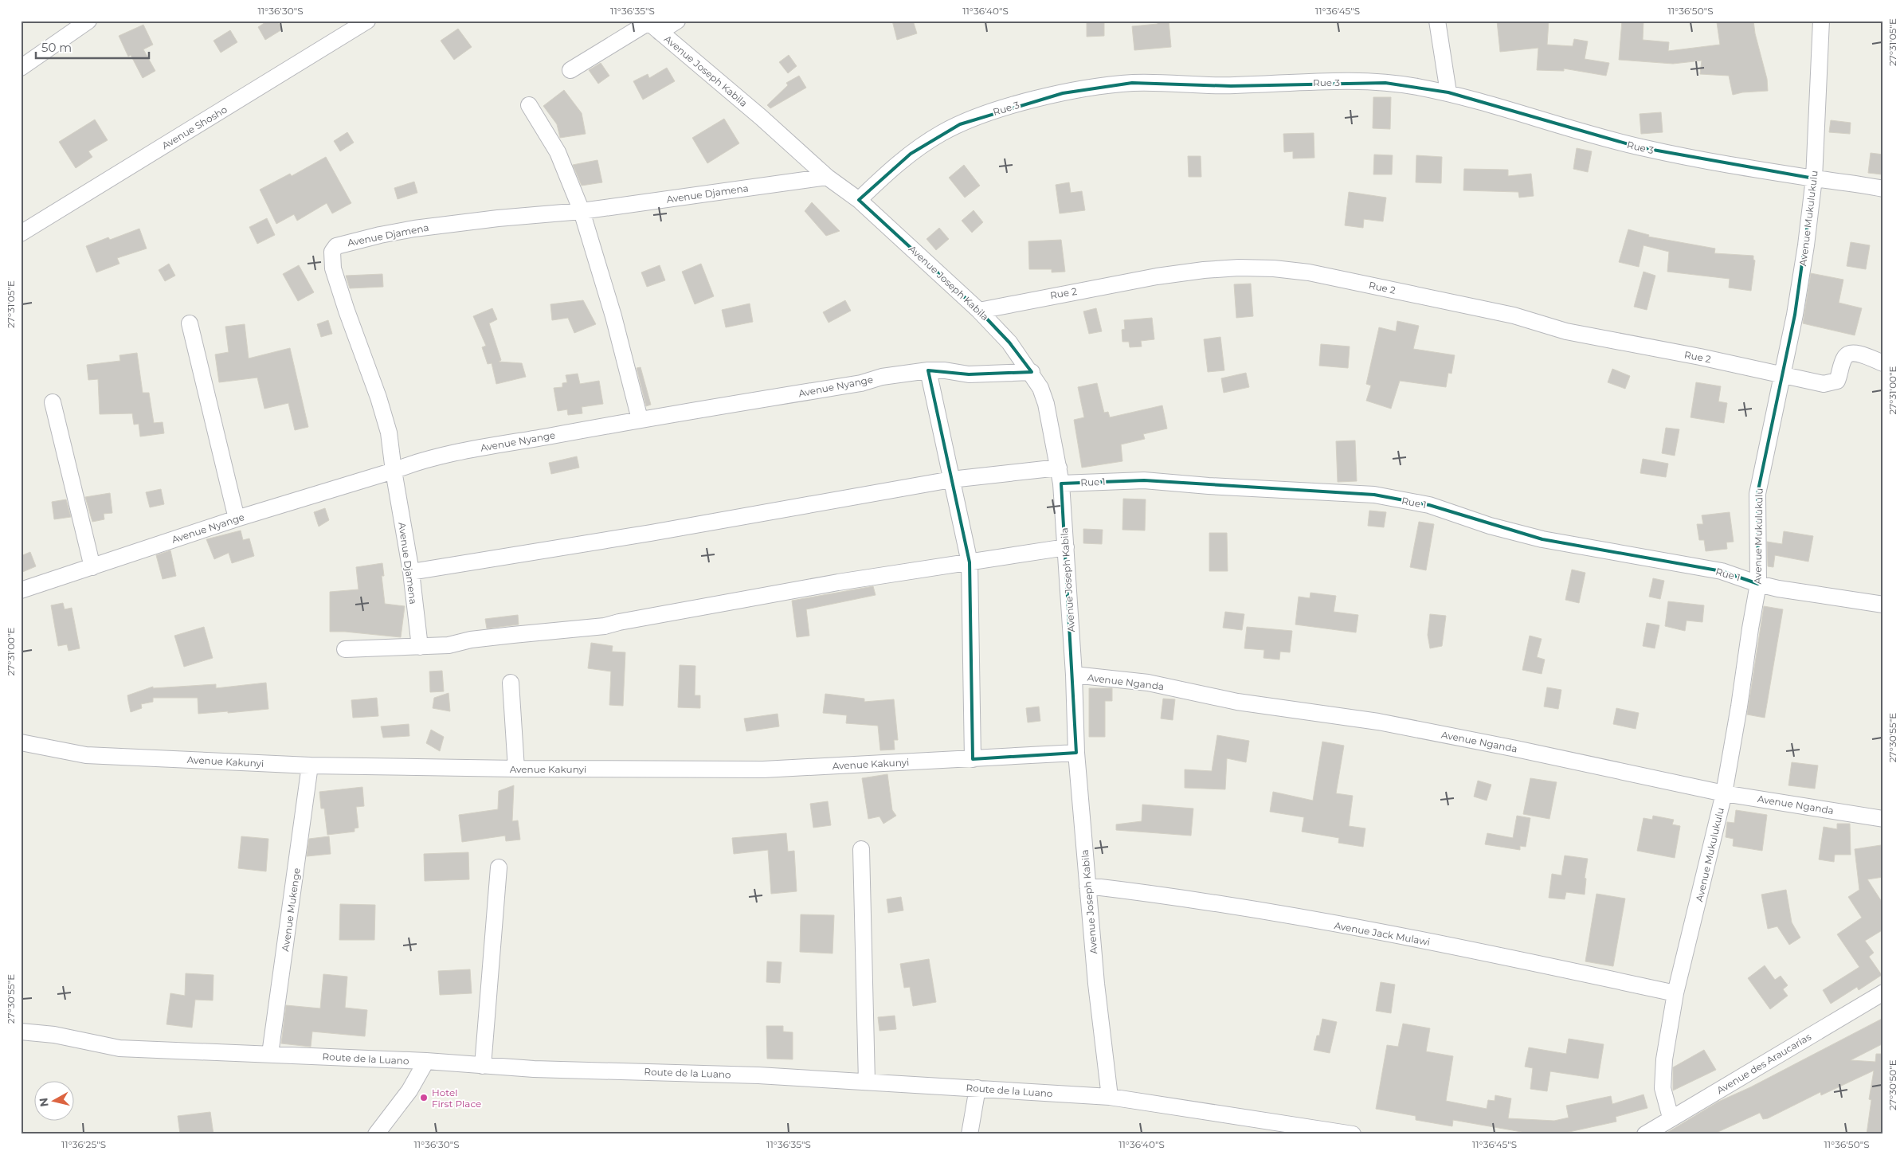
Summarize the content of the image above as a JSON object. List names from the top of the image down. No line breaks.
{"streets":{"street":["Avenue Joseph Kabila","Rue 3","Avenue Shosho","Avenue Djamena","Avenue Mukulukulu","Rue 2","Avenue Nyange","Rue 1","Avenue Nganda","Avenue Kakunyi","Avenue Mukenge","Avenue Jack Mulawi","Route de la Luano","Avenue des Araucarias"]},"crossings":[["Avenue Joseph Kabila","Rue 3"],["Avenue Joseph Kabila","Avenue Djamena"],["Avenue Joseph Kabila","Rue 2"],["Avenue Joseph Kabila","Avenue Nyange"],["Avenue Joseph Kabila","Rue 1"],["Avenue Joseph Kabila","Avenue Nganda"],["Avenue Joseph Kabila","Avenue Kakunyi"],["Avenue Joseph Kabila","Avenue Jack Mulawi"],["Avenue Joseph Kabila","Route de la Luano"],["Rue 3","Avenue Mukulukulu"],["Avenue Djamena","Avenue Nyange"],["Avenue Mukulukulu","Rue 2"],["Avenue Mukulukulu","Rue 1"],["Avenue Mukulukulu","Avenue Nganda"],["Avenue Mukulukulu","Avenue Jack Mulawi"],["Avenue Mukulukulu","Avenue des Araucarias"],["Avenue Kakunyi","Avenue Mukenge"],["Avenue Mukenge","Route de la Luano"]],"places":["Hotel First Place"],"scale_bar":"50 m","north":"left","coordinates":["11°36'30\"S","11°36'35\"S","11°36'40\"S","11°36'45\"S","11°36'50\"S","27°31'05\"E","27°31'00\"E","27°30'55\"E","27°30'50\"E","11°36'25\"S"]}
